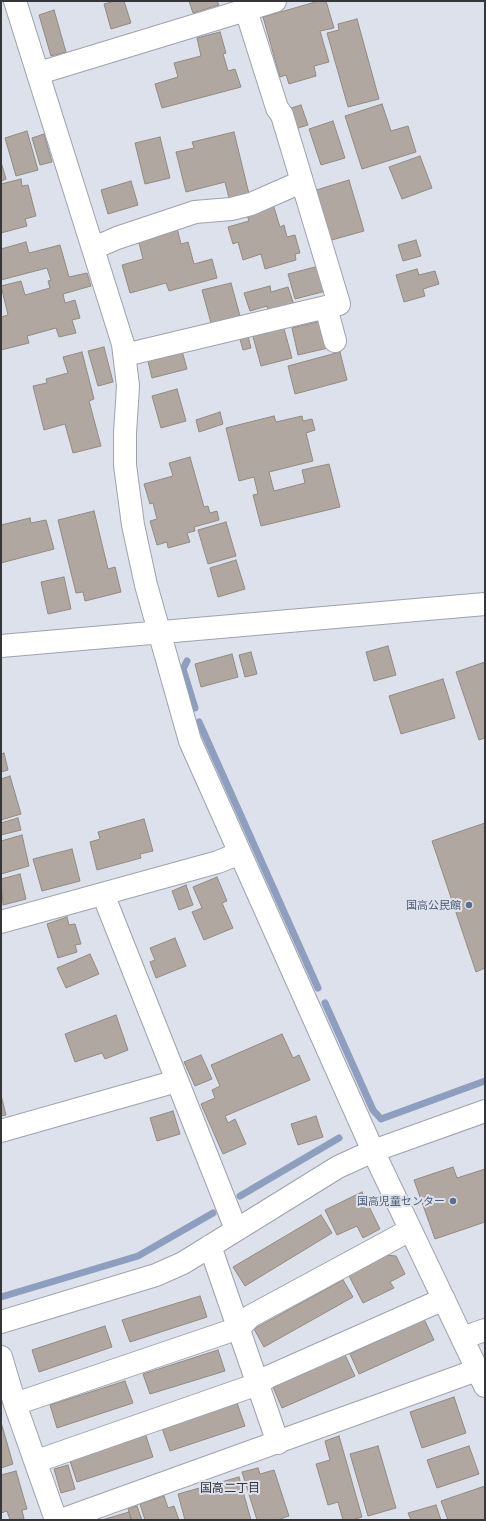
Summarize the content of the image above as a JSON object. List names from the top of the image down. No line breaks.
{"districts":["国高二丁目"],"places":["国高公民館","国高児童センター"]}
